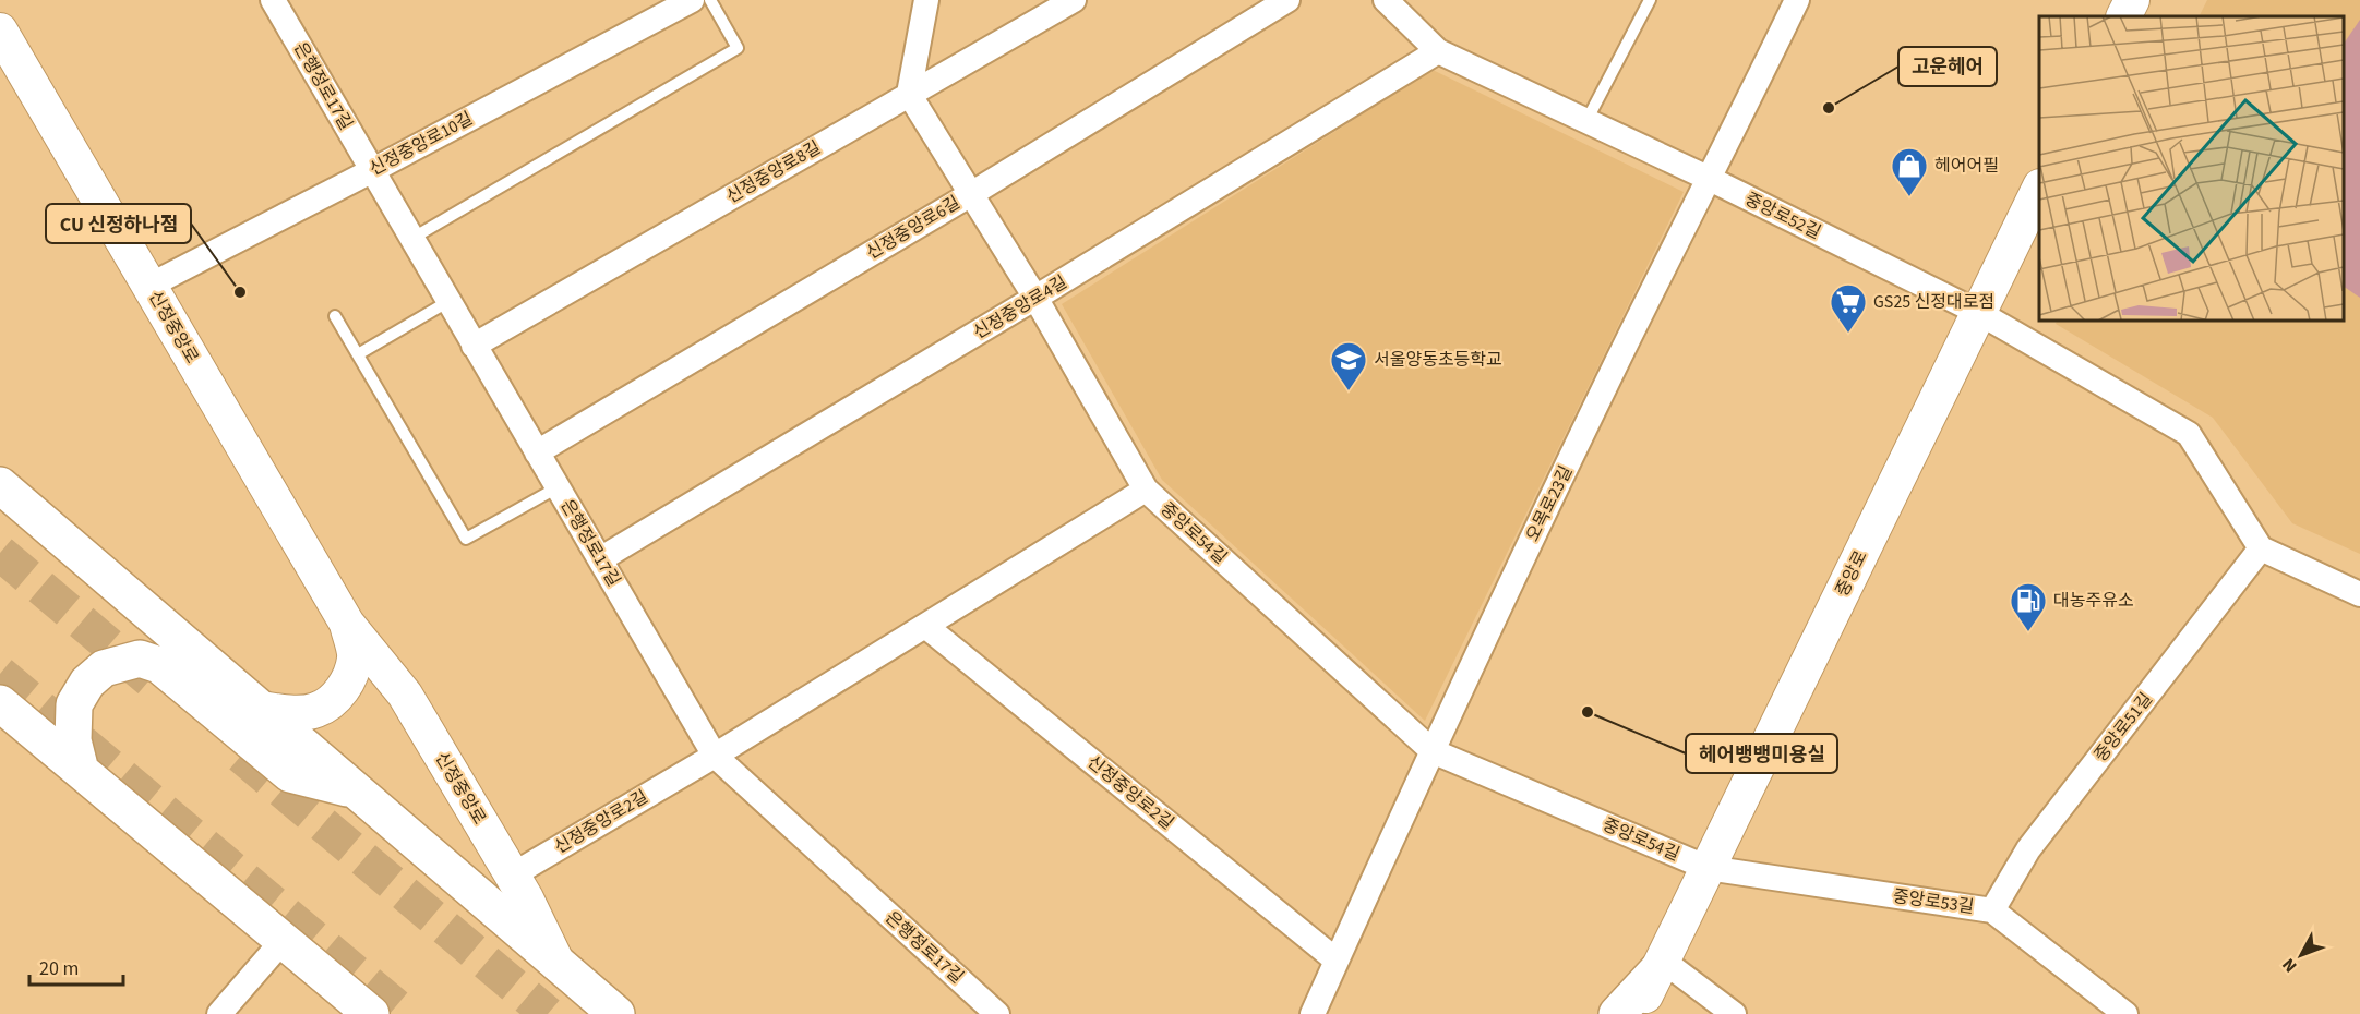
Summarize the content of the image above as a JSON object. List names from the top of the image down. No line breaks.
{"streets":{"street":["은행정로17길","신정중앙로10길","신정중앙로8길","중앙로52길","신정중앙로6길","신정중앙로4길","신정중앙로","오목로23길","중앙로54길","중앙로","중앙로51길","신정중앙로2길","중앙로53길"]},"crossings":[["은행정로17길","신정중앙로10길"],["은행정로17길","신정중앙로8길"],["은행정로17길","신정중앙로6길"],["은행정로17길","신정중앙로4길"],["은행정로17길","신정중앙로2길"],["신정중앙로10길","신정중앙로"],["신정중앙로8길","중앙로54길"],["중앙로52길","신정중앙로4길"],["중앙로52길","오목로23길"],["중앙로52길","중앙로"],["신정중앙로6길","중앙로54길"],["신정중앙로4길","중앙로54길"],["신정중앙로","신정중앙로2길"],["오목로23길","중앙로54길"],["오목로23길","신정중앙로2길"],["중앙로54길","중앙로"],["중앙로54길","신정중앙로2길"],["중앙로54길","중앙로53길"],["중앙로","중앙로53길"],["중앙로51길","중앙로53길"]],"places":{"other":["고운헤어","CU 신정하나점","헤어뱅뱅미용실"],"shop":["헤어어필"],"supermarket":["GS25 신정대로점"],"school or university":["서울양동초등학교"],"fuel station":["대농주유소"]},"scale_bar":"20 m","north":"bottom left"}
